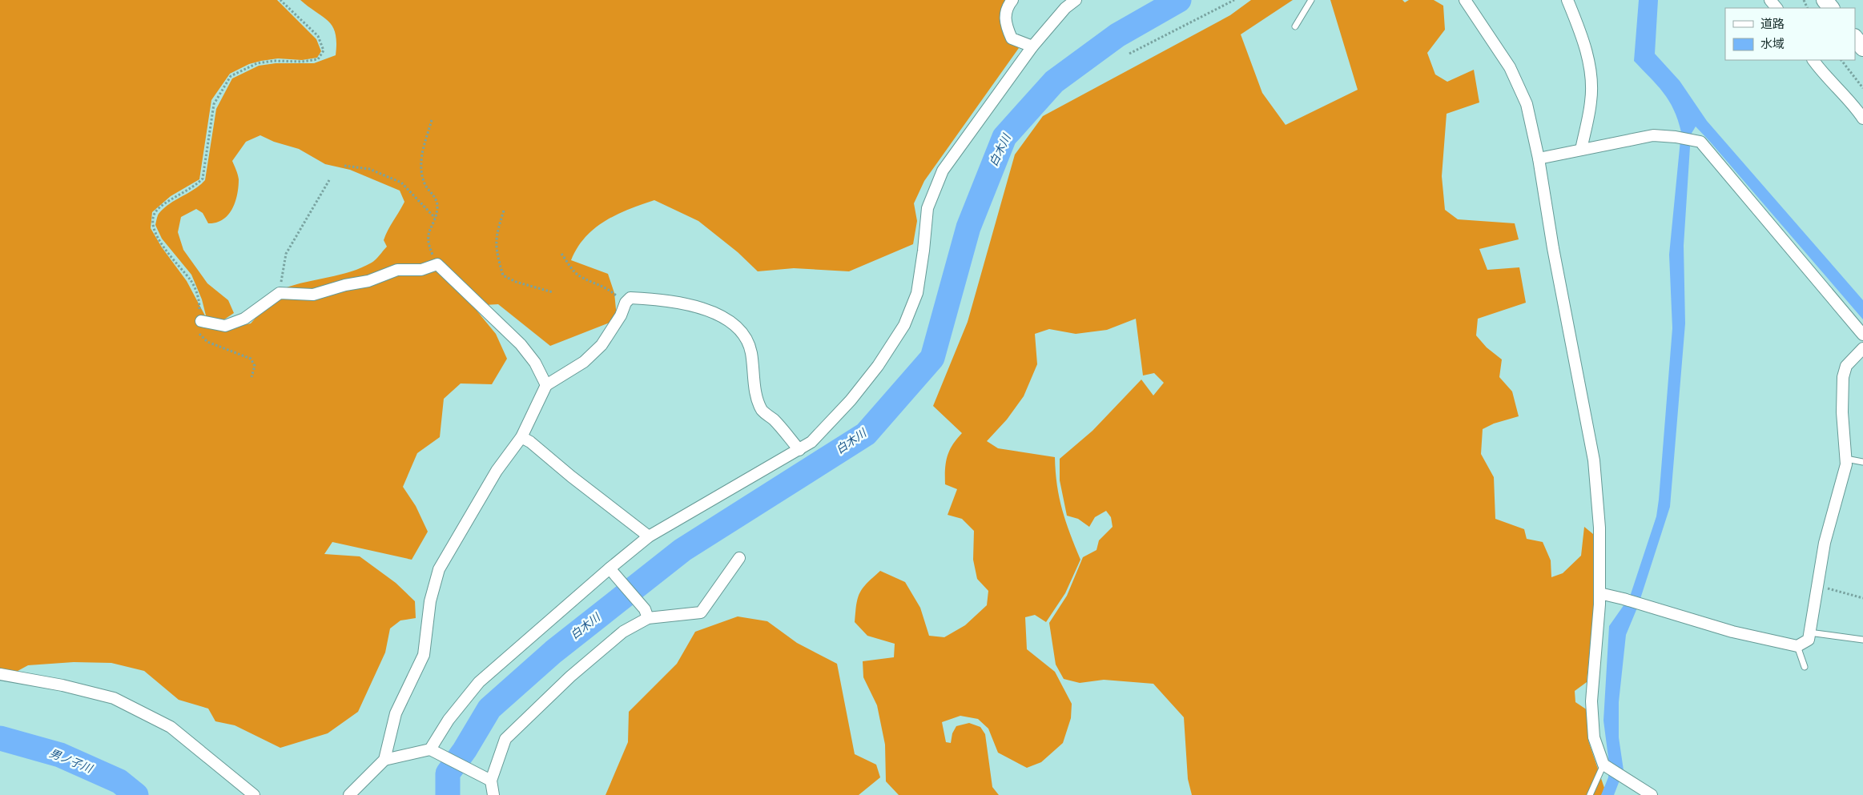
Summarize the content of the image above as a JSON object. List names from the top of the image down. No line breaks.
{"water":["白木川","男ノ子川"],"legend":["道路","水域"]}
